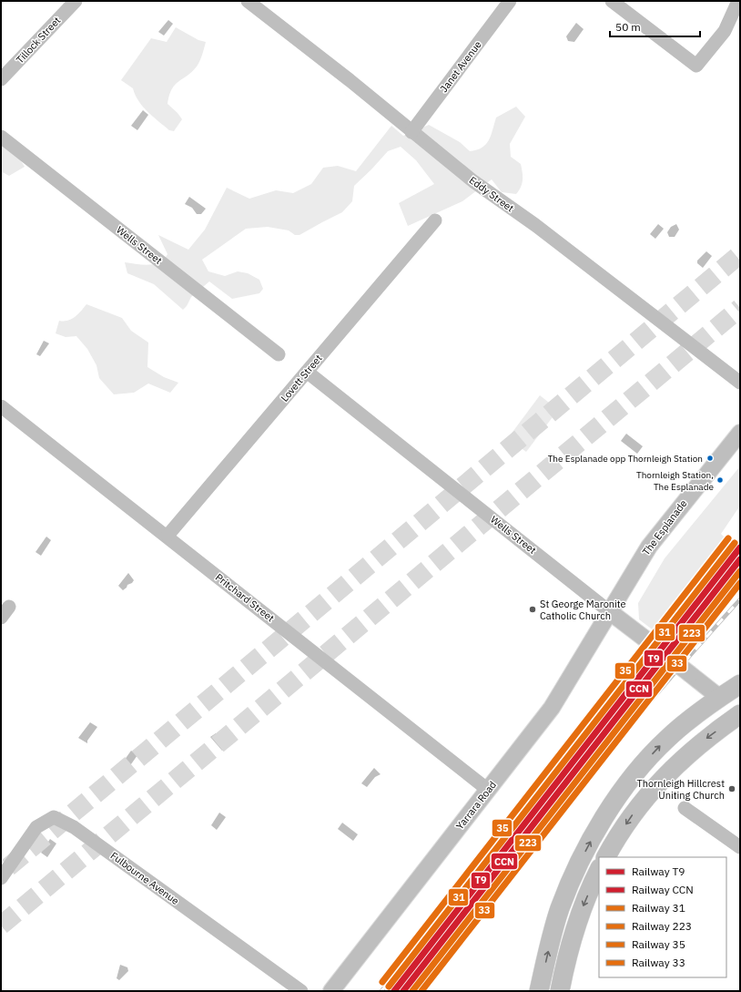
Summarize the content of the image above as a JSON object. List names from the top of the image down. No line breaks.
{"streets":{"main road":["Wells Street","The Esplanade","Yarrara Road"],"street":["Tillock Street","Janet Avenue","Eddy Street","Lovett Street","Pritchard Street","Fulbourne Avenue"]},"crossings":[["Janet Avenue","Eddy Street"],["Wells Street","Lovett Street"],["Wells Street","The Esplanade"],["Wells Street","Yarrara Road"],["Lovett Street","Pritchard Street"],["The Esplanade","Yarrara Road"],["Pritchard Street","Yarrara Road"]],"places":["The Esplanade opp Thornleigh Station","Thornleigh Station, The Esplanade","St George Maronite Catholic Church","Thornleigh Hillcrest Uniting Church"],"lines":["rail line 35","rail line 31","rail line T9","rail line CCN","rail line 223","rail line 33"],"legend":["Railway T9","Railway CCN","Railway 31","Railway 223","Railway 35","Railway 33"],"scale_bar":"50 m"}
